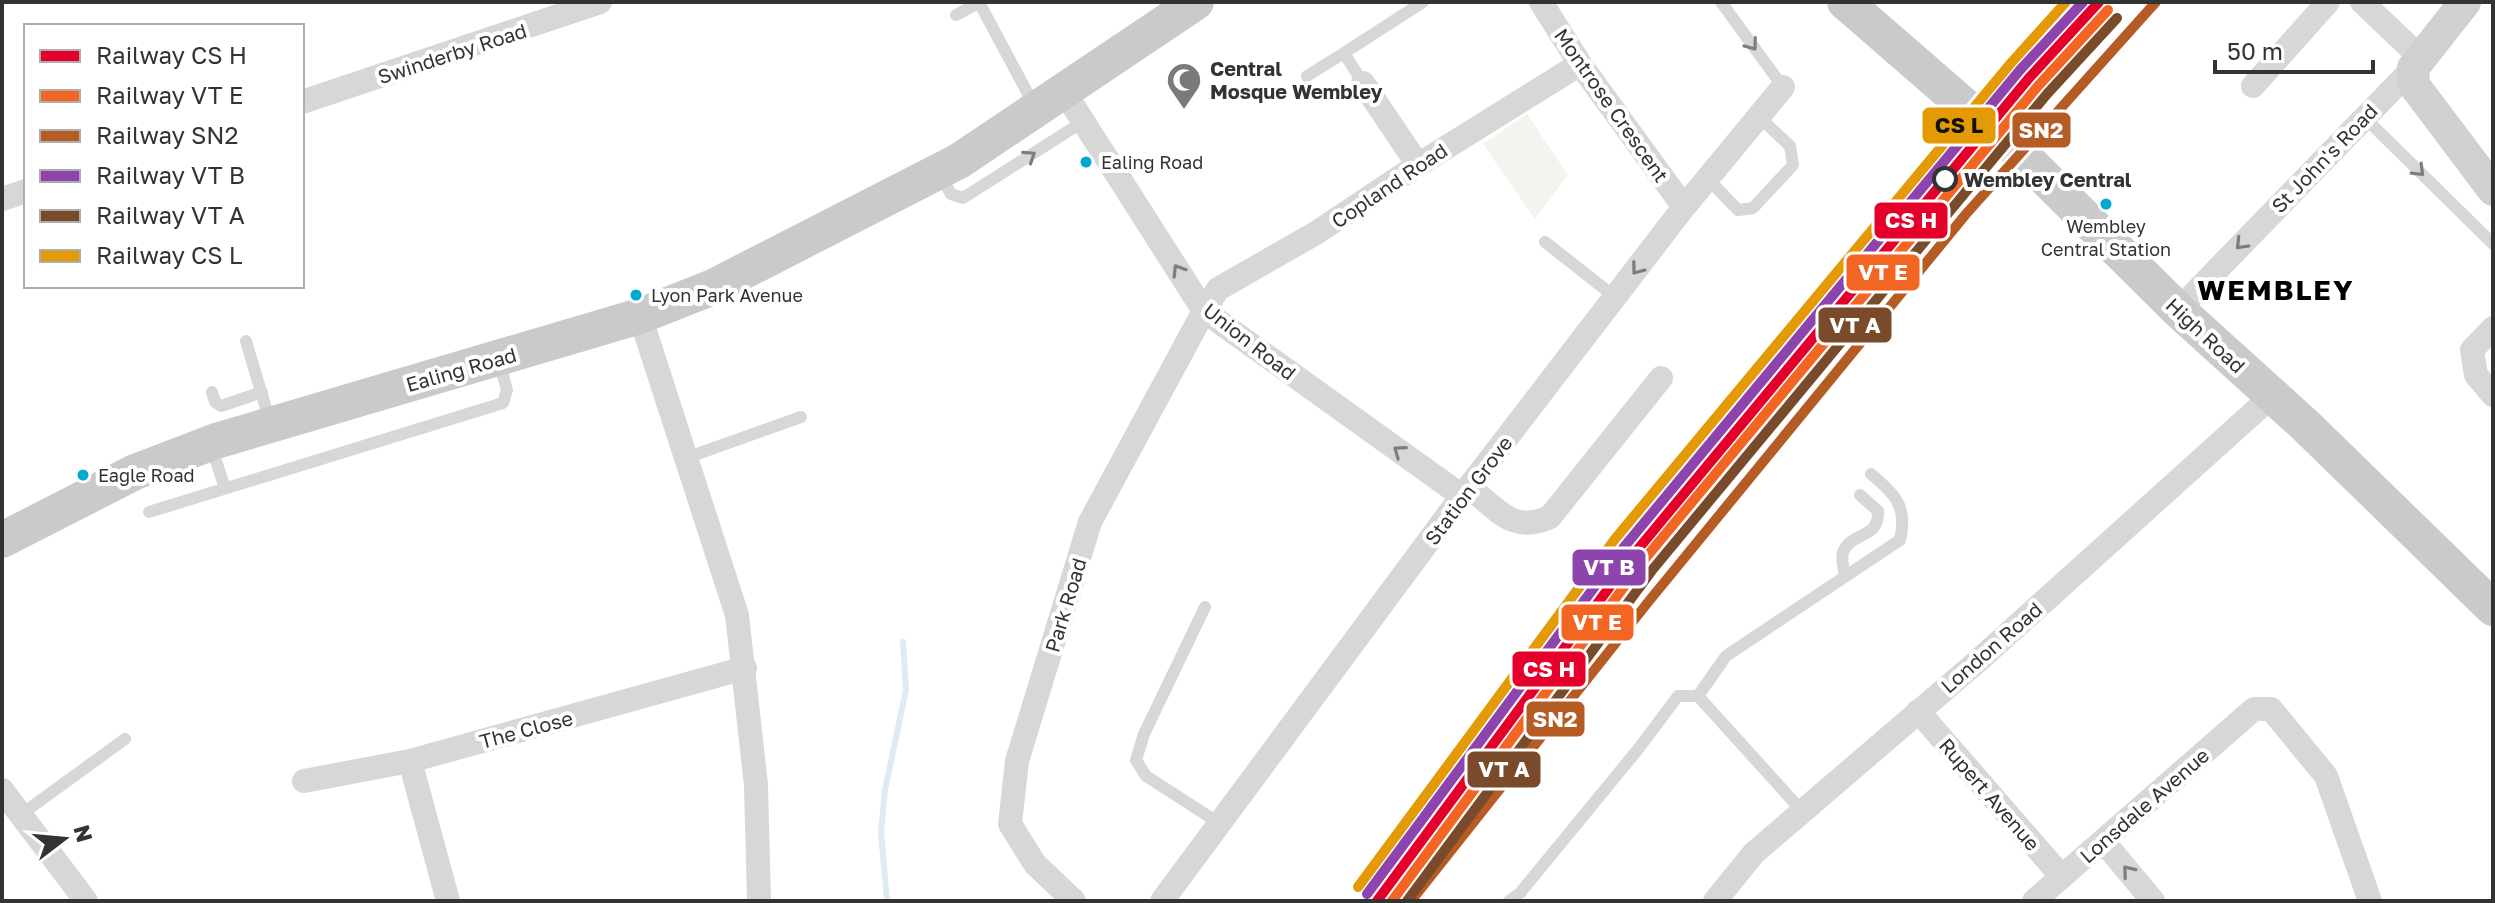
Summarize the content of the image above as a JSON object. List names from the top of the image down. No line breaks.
{"streets":{"main road":["High Road","Ealing Road"],"street":["Swinderby Road","Montrose Crescent","St John's Road","Copland Road","Union Road","Station Grove","Park Road","London Road","The Close","Rupert Avenue","Lonsdale Avenue"]},"crossings":[["Montrose Crescent","Copland Road"],["Montrose Crescent","Station Grove"],["St John's Road","High Road"],["Copland Road","Union Road"],["Copland Road","Park Road"],["High Road","London Road"],["Union Road","Ealing Road"],["Union Road","Station Grove"],["Union Road","Park Road"],["London Road","Rupert Avenue"],["Rupert Avenue","Lonsdale Avenue"]],"one_way":["St John's Road","Union Road"],"districts":["WEMBLEY"],"places":{"mosque":["Central Mosque Wembley"],"other":["Ealing Road","Wembley Central","Wembley Central Station","Lyon Park Avenue","Eagle Road"]},"lines":["rail line SN2"],"legend":["Railway CS H","Railway VT E","Railway SN2","Railway VT B","Railway VT A","Railway CS L"],"scale_bar":"50 m","north":"right"}
